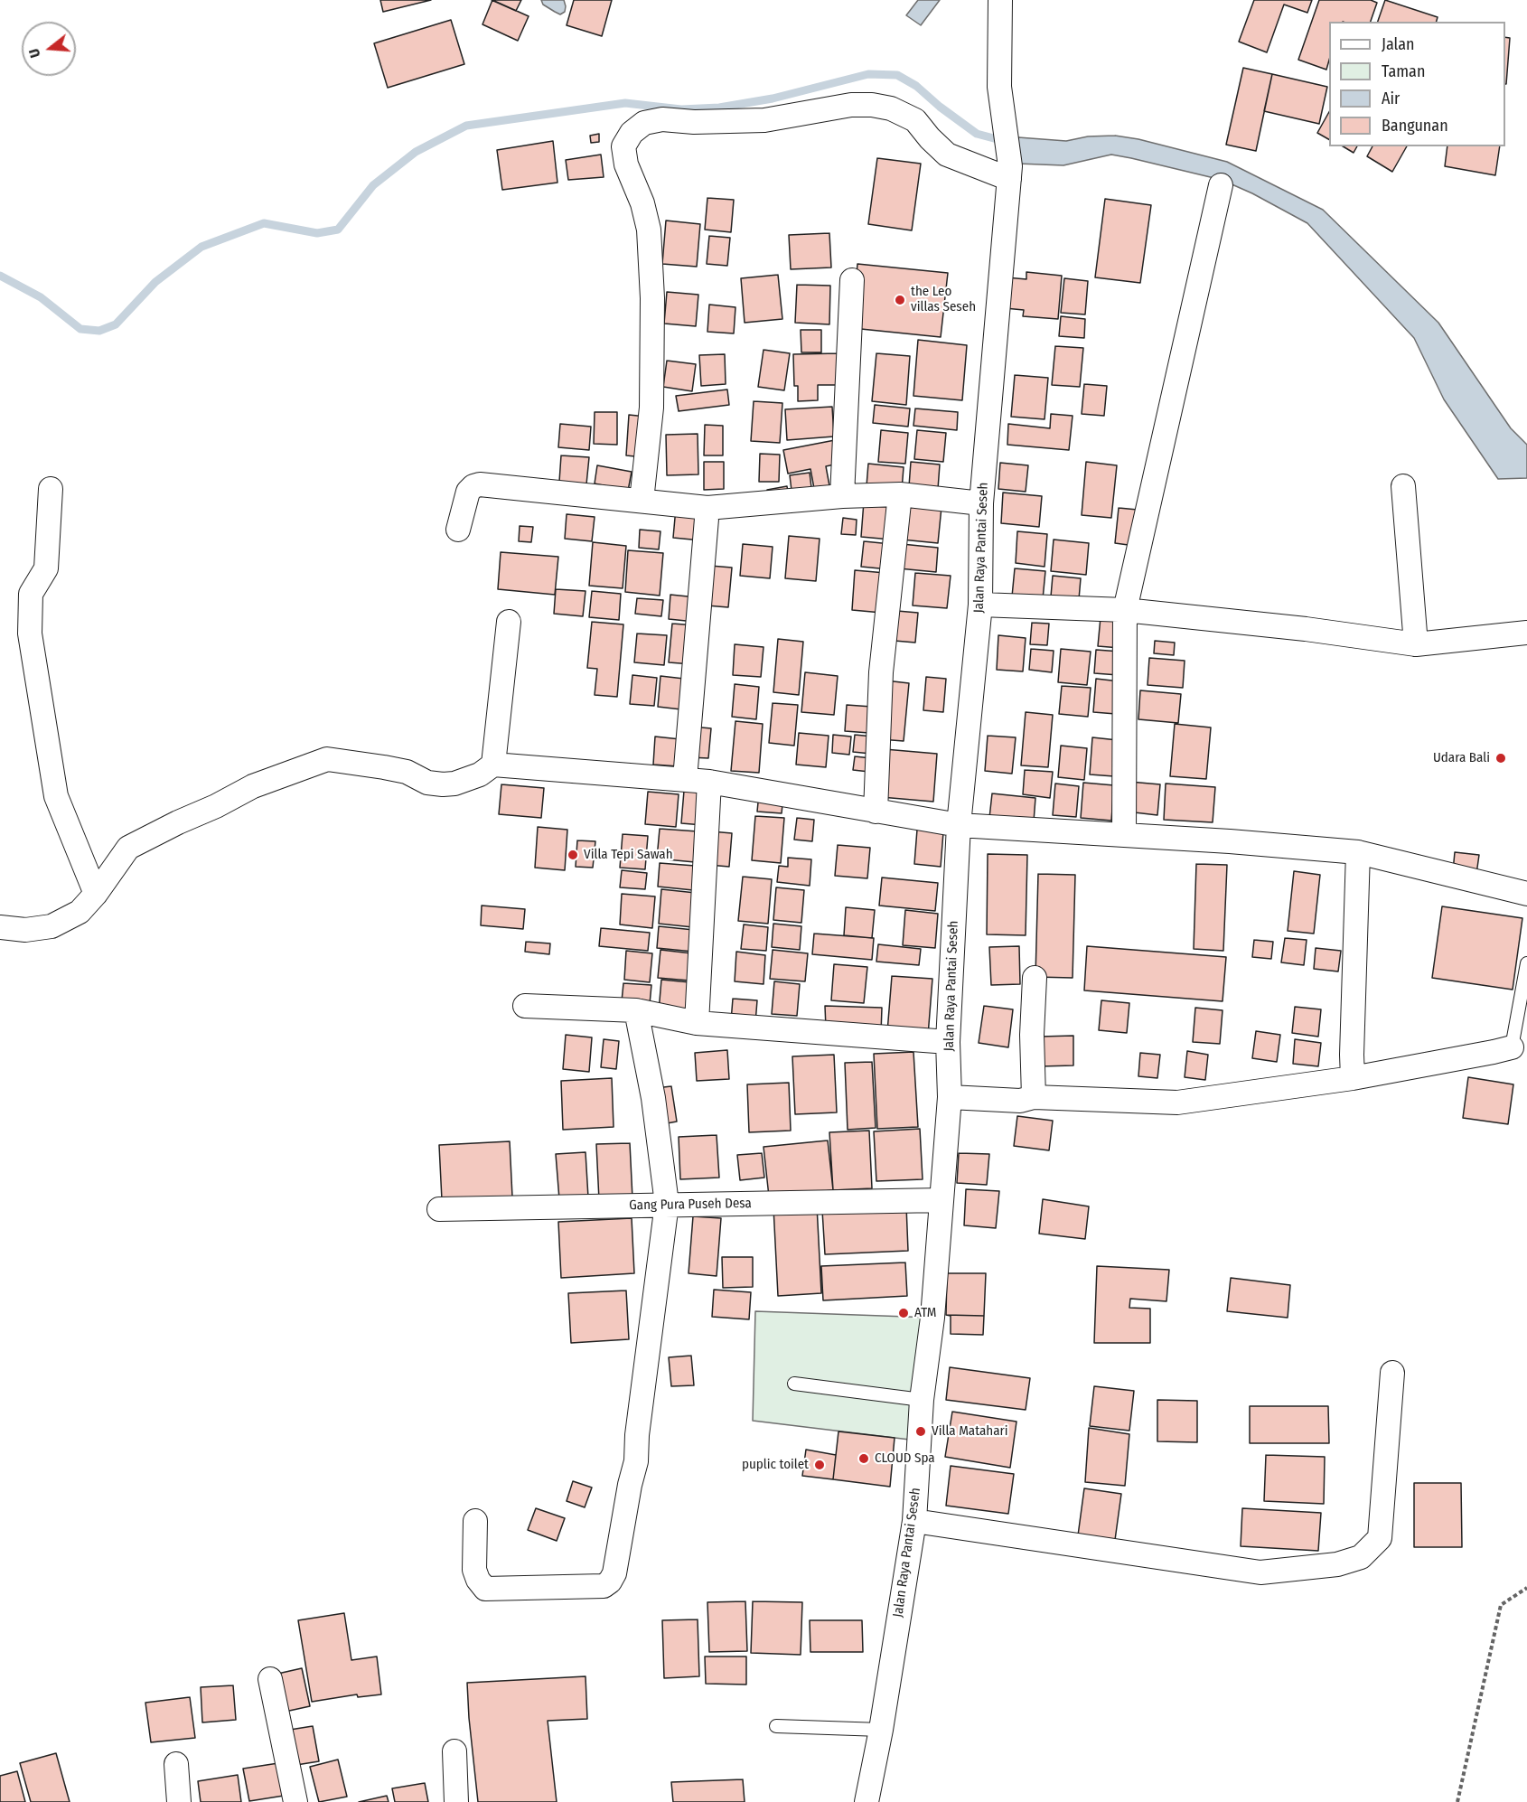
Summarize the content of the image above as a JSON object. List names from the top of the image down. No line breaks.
{"streets":{"street":["Jalan Raya Pantai Seseh","Gang Pura Puseh Desa"]},"crossings":[["Jalan Raya Pantai Seseh","Gang Pura Puseh Desa"]],"places":["the Leo villas Seseh","Udara Bali","Villa Tepi Sawah","ATM","Villa Matahari","CLOUD Spa","puplic toilet"],"legend":["Jalan","Taman","Air","Bangunan"],"north":"left"}
